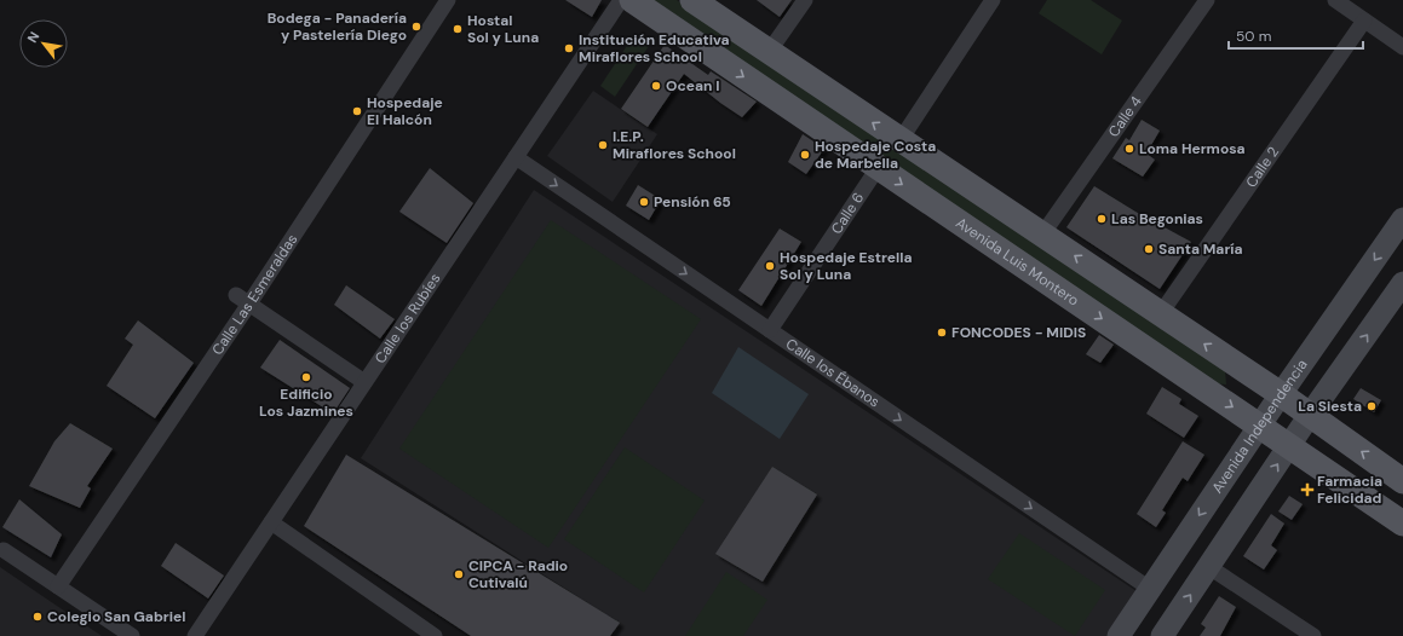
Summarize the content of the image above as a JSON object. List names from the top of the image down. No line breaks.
{"streets":{"main road":["Avenida Luis Montero","Avenida Independencia"],"street":["Calle 4","Calle 2","Calle 6","Calle Las Esmeraldas","Calle los Rubíes","Calle los Ébanos"]},"crossings":[["Calle 6","Avenida Luis Montero"],["Calle 6","Calle los Ébanos"],["Avenida Luis Montero","Avenida Independencia"],["Calle los Rubíes","Calle los Ébanos"],["Calle los Ébanos","Avenida Independencia"]],"one_way":["Calle los Ébanos"],"places":{"other":["Bodega - Panadería y Pastelería Diego","Hostal Sol y Luna","Institución Educativa Miraflores School","Ocean I","Hospedaje El Halcón","I.E.P. Miraflores School","Loma Hermosa","Hospedaje Costa de Marbella","Pensión 65","Las Begonias","Santa María","Hospedaje Estrella Sol y Luna","FONCODES - MIDIS","Edificio Los Jazmines","La Siesta","CIPCA - Radio Cutivalú","Colegio San Gabriel"],"health":["Farmacia Felicidad"]},"scale_bar":"50 m","north":"top left"}
